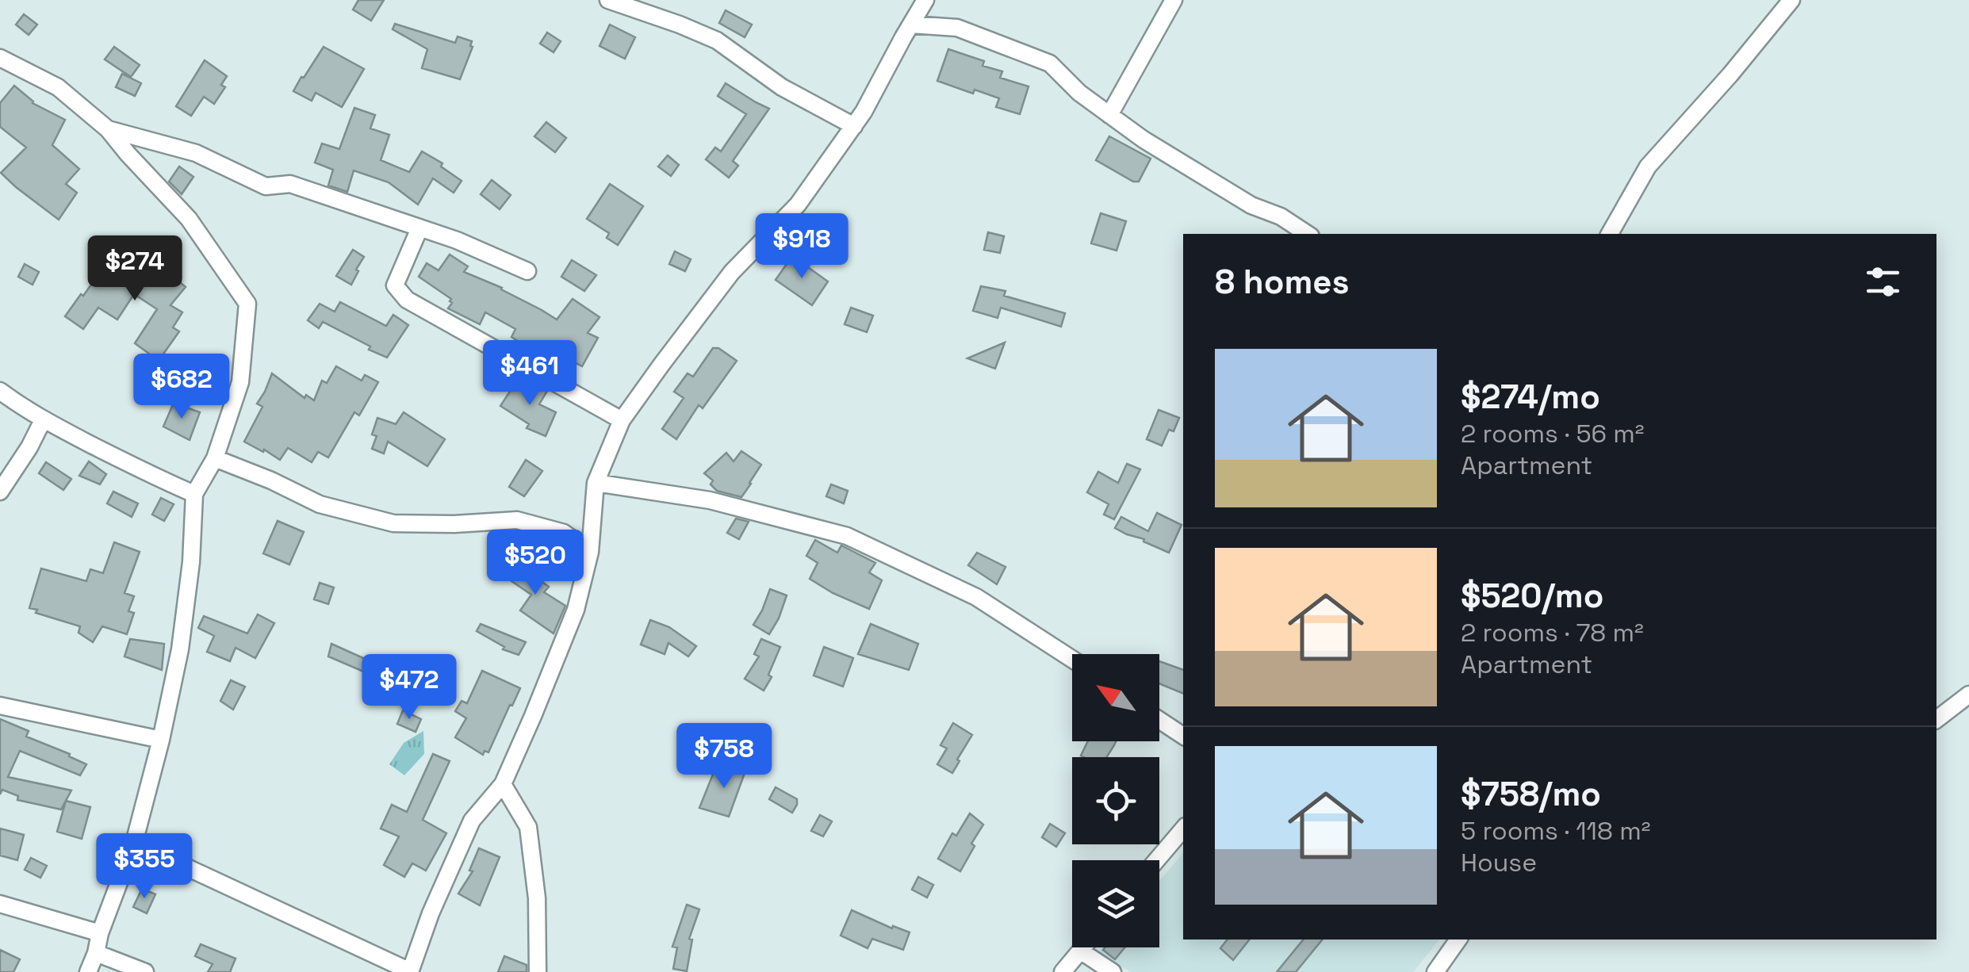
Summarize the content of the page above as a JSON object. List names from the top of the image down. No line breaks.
{"north":"top left","page":{"price":["$918","$274","$461","$682","$520","$472","$758","$355"],"heading":"8 homes","list":[{"name":"$274/mo","note":"2 rooms · 56 m² · Apartment"},{"name":"$520/mo","note":"2 rooms · 78 m² · Apartment"},{"name":"$758/mo","note":"5 rooms · 118 m² · House"}]}}
